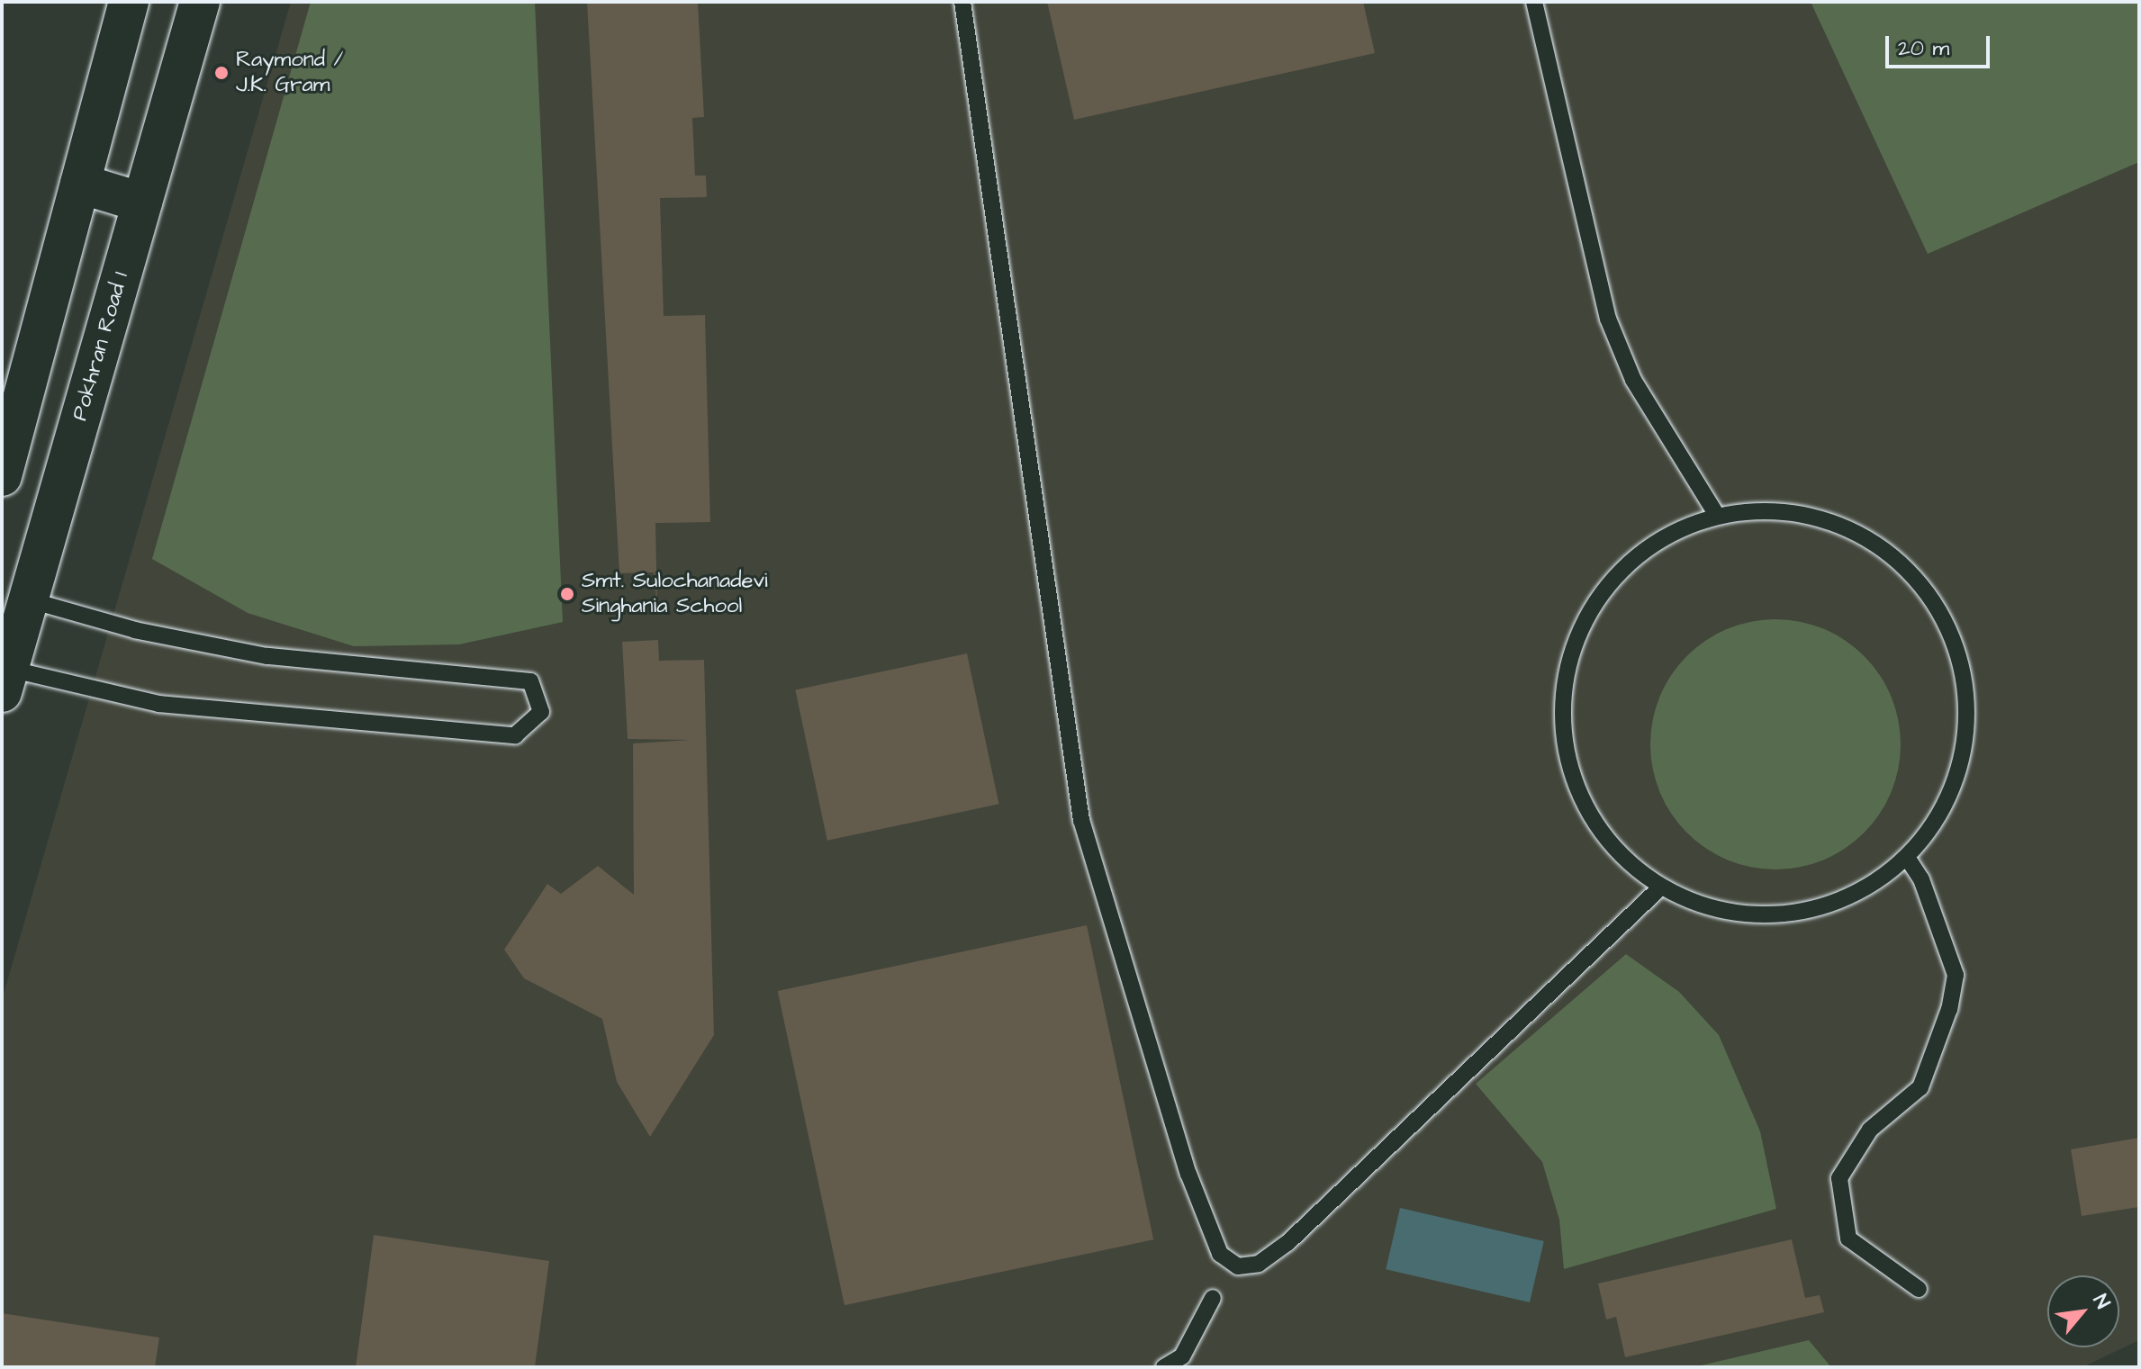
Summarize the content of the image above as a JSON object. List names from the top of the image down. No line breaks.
{"streets":{"main road":["Pokhran Road 1"]},"places":["Raymond / J.K. Gram","Smt. Sulochanadevi Singhania School"],"scale_bar":"20 m","north":"top right"}
